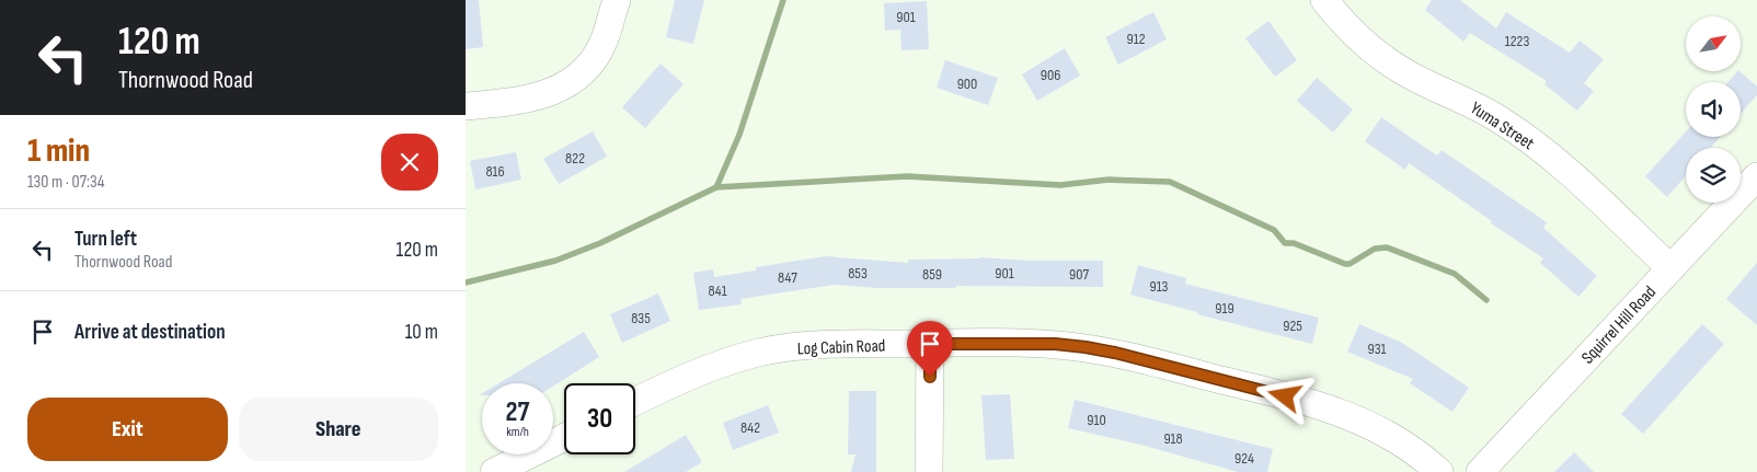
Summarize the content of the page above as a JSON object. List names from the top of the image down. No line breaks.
{"streets":{"street":["Yuma Street","Squirrel Hill Road","Log Cabin Road"]},"crossings":[["Yuma Street","Squirrel Hill Road"]],"house_numbers":["901","912","1223","906","900","822","816","853","901","859","907","847","913","841","919","835","925","931","910","842","918","924"],"north":"top right","page":{"turn":["120 m","Thornwood Road"],"heading":["1 min","130 m · 07:34"],"list":[{"name":"Turn left","note":"Thornwood Road","value":"120 m"},{"name":"Arrive at destination","value":"10 m"}],"speed":"27 km/h","limit":"30","buttons":["Exit","Share"]}}
